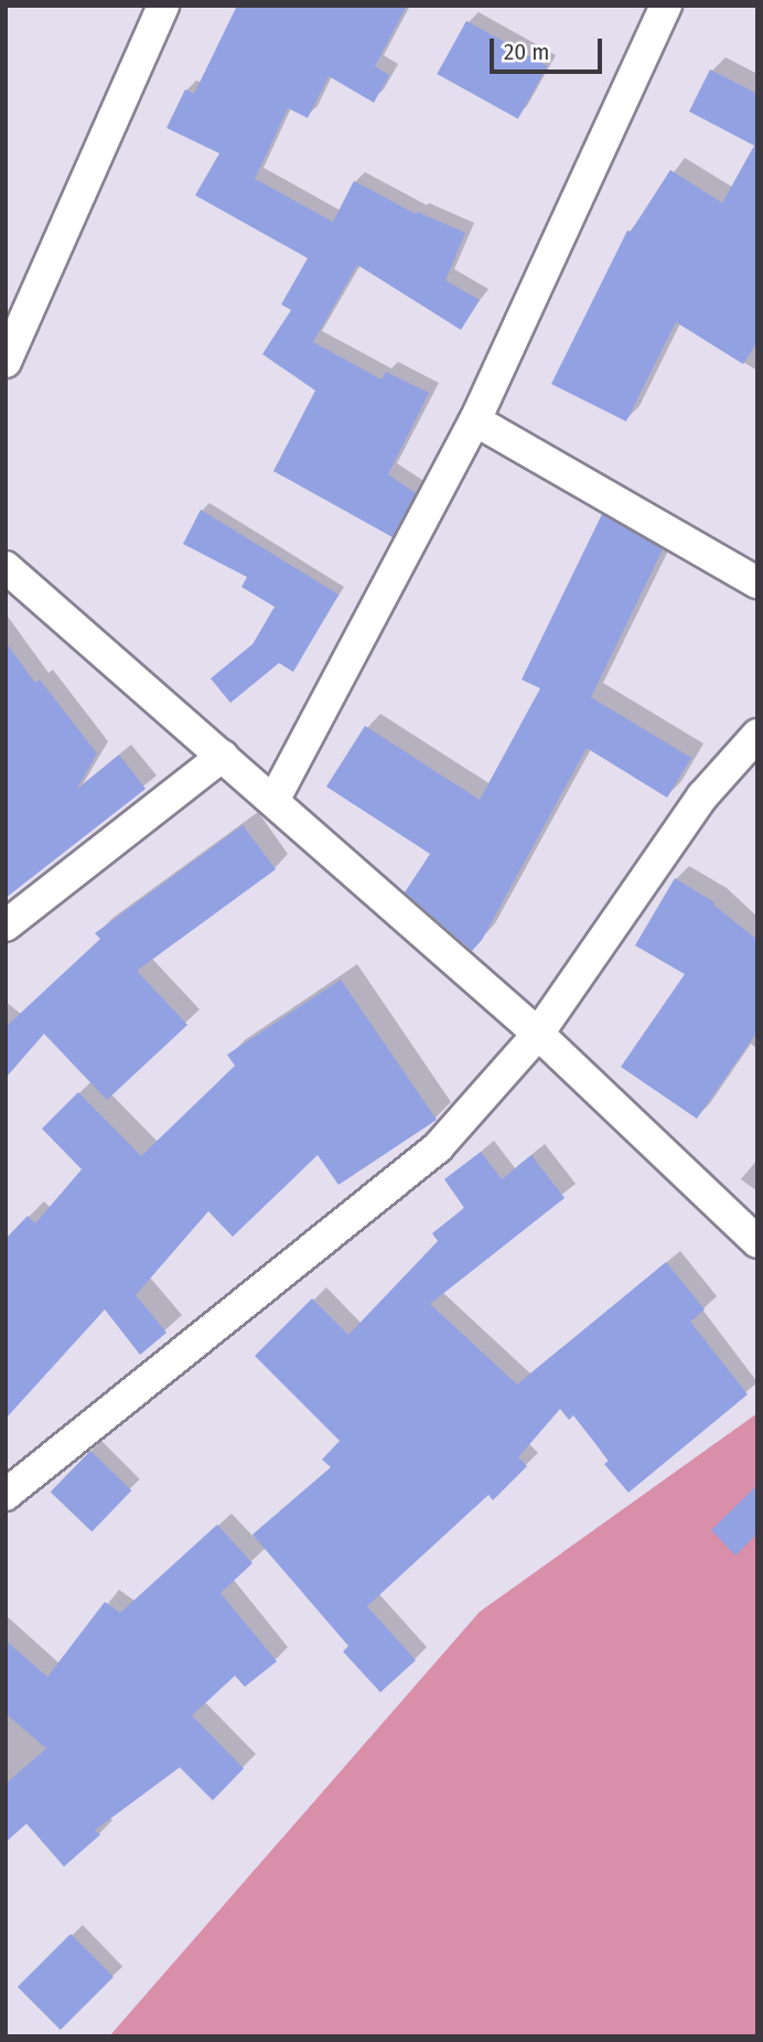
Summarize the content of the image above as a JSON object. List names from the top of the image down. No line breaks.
{"scale_bar":"20 m"}
